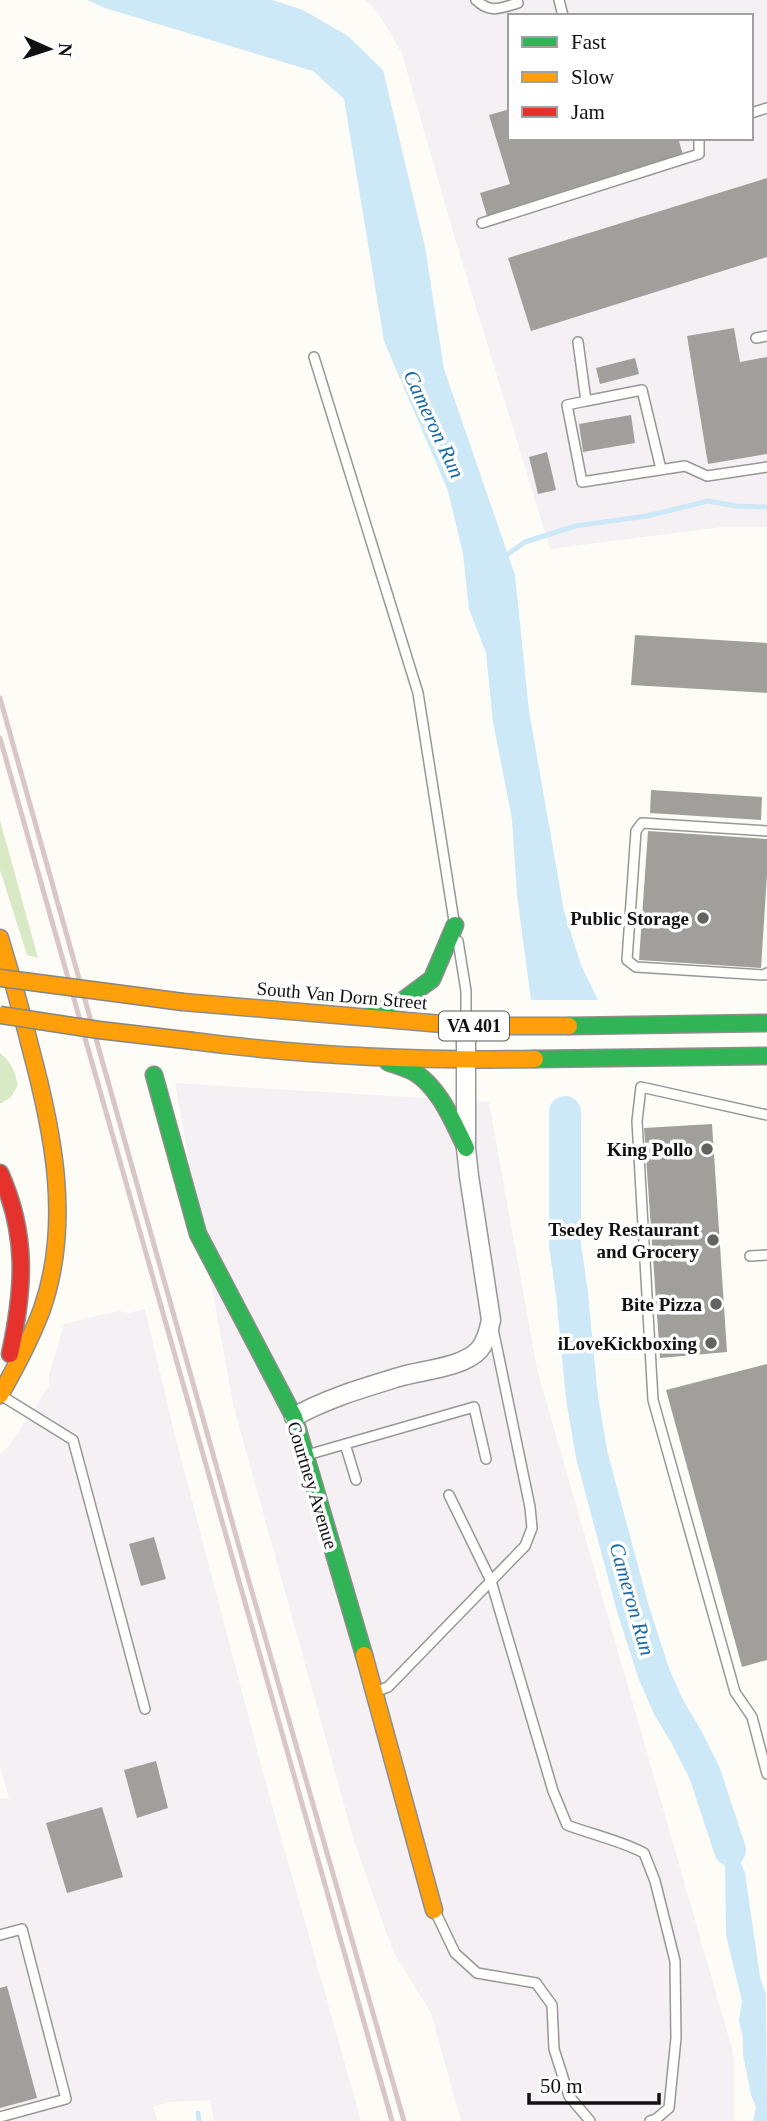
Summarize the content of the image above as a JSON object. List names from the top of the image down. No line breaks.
{"streets":{"main road":["South Van Dorn Street","VA 401","Courtney Avenue"]},"water":["Cameron Run"],"places":["Public Storage","King Pollo","Tsedey Restaurant and Grocery","Bite Pizza","iLoveKickboxing"],"legend":["Fast","Slow","Jam"],"scale_bar":"50 m","north":"right"}
